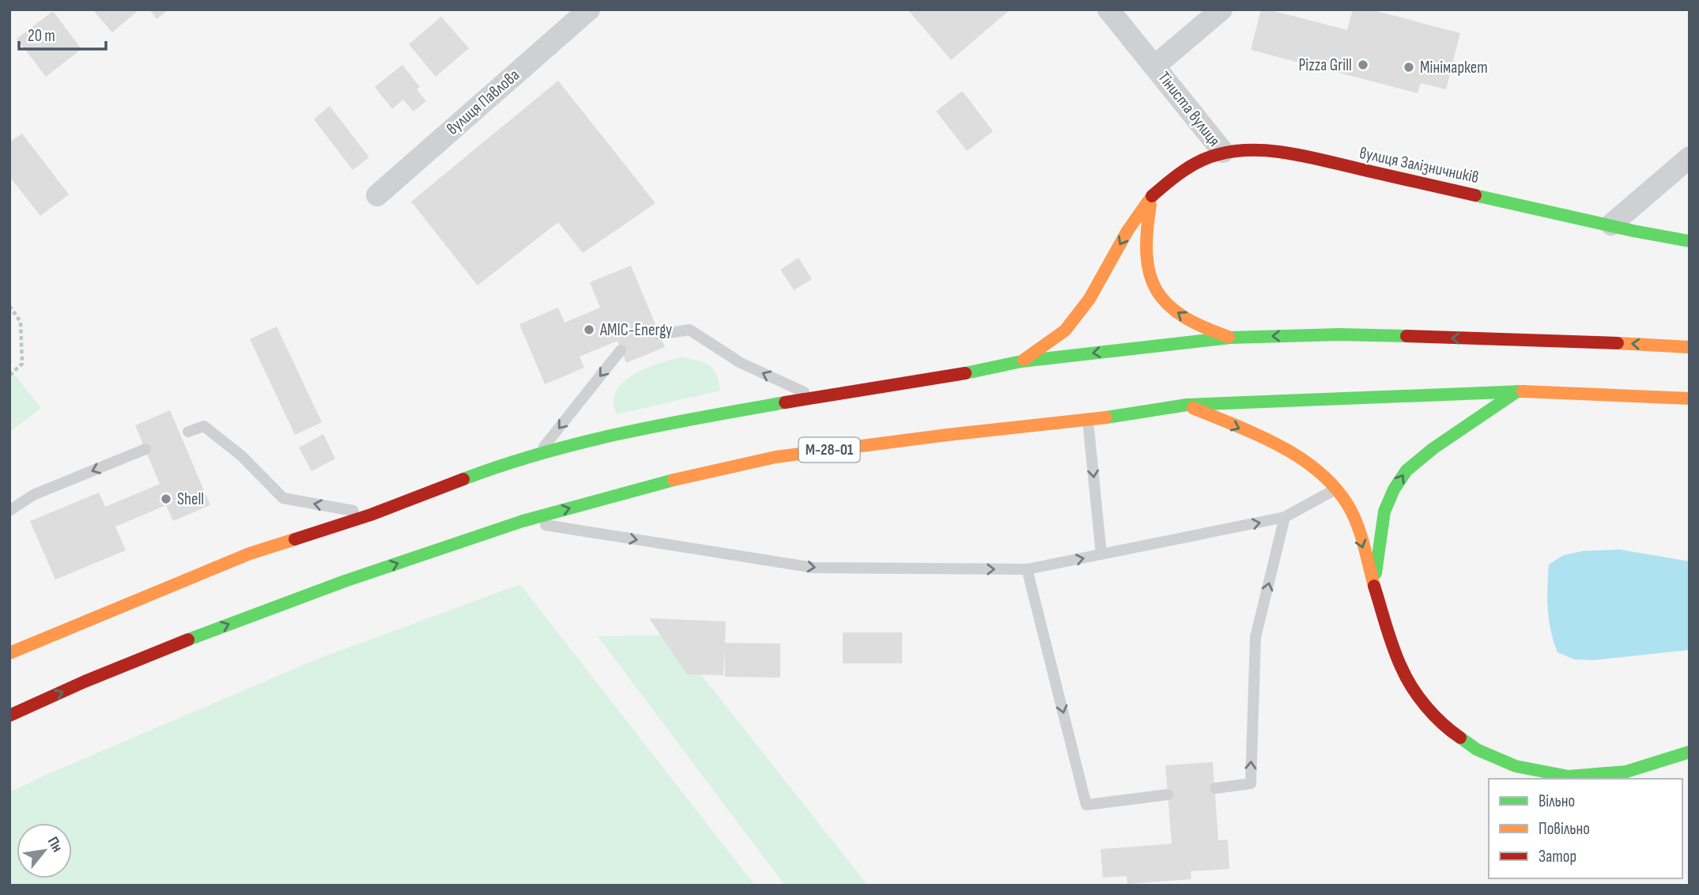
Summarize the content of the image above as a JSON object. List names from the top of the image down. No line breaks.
{"streets":{"main road":["вулиця Залізничників","М-28-01"],"street":["вулиця Павлова","Тіниста вулиця"]},"crossings":[["Тіниста вулиця","вулиця Залізничників"]],"places":["Pizza Grill","Мінімаркет","AMIC-Energy","Shell"],"legend":["Вільно","Повільно","Затор"],"scale_bar":"20 m","north":"top right"}
